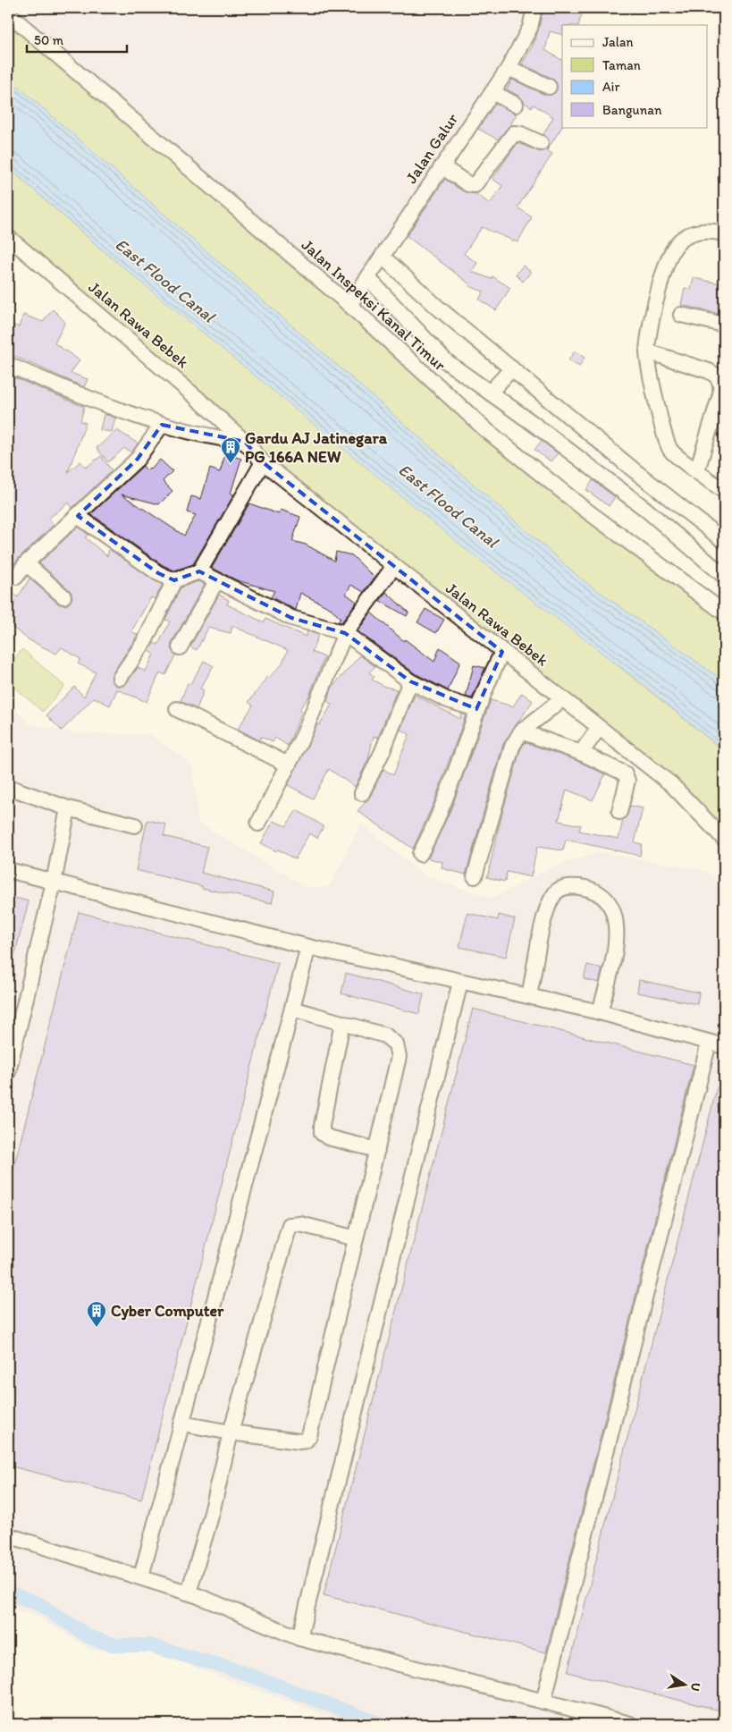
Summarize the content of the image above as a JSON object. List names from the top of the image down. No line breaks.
{"streets":{"street":["Jalan Galur","Jalan Inspeksi Kanal Timur","Jalan Rawa Bebek"]},"crossings":[["Jalan Galur","Jalan Inspeksi Kanal Timur"]],"water":["East Flood Canal"],"places":{"building":["Gardu AJ Jatinegara PG 166A NEW","Cyber Computer"]},"legend":["Jalan","Taman","Air","Bangunan"],"scale_bar":"50 m","north":"right"}
